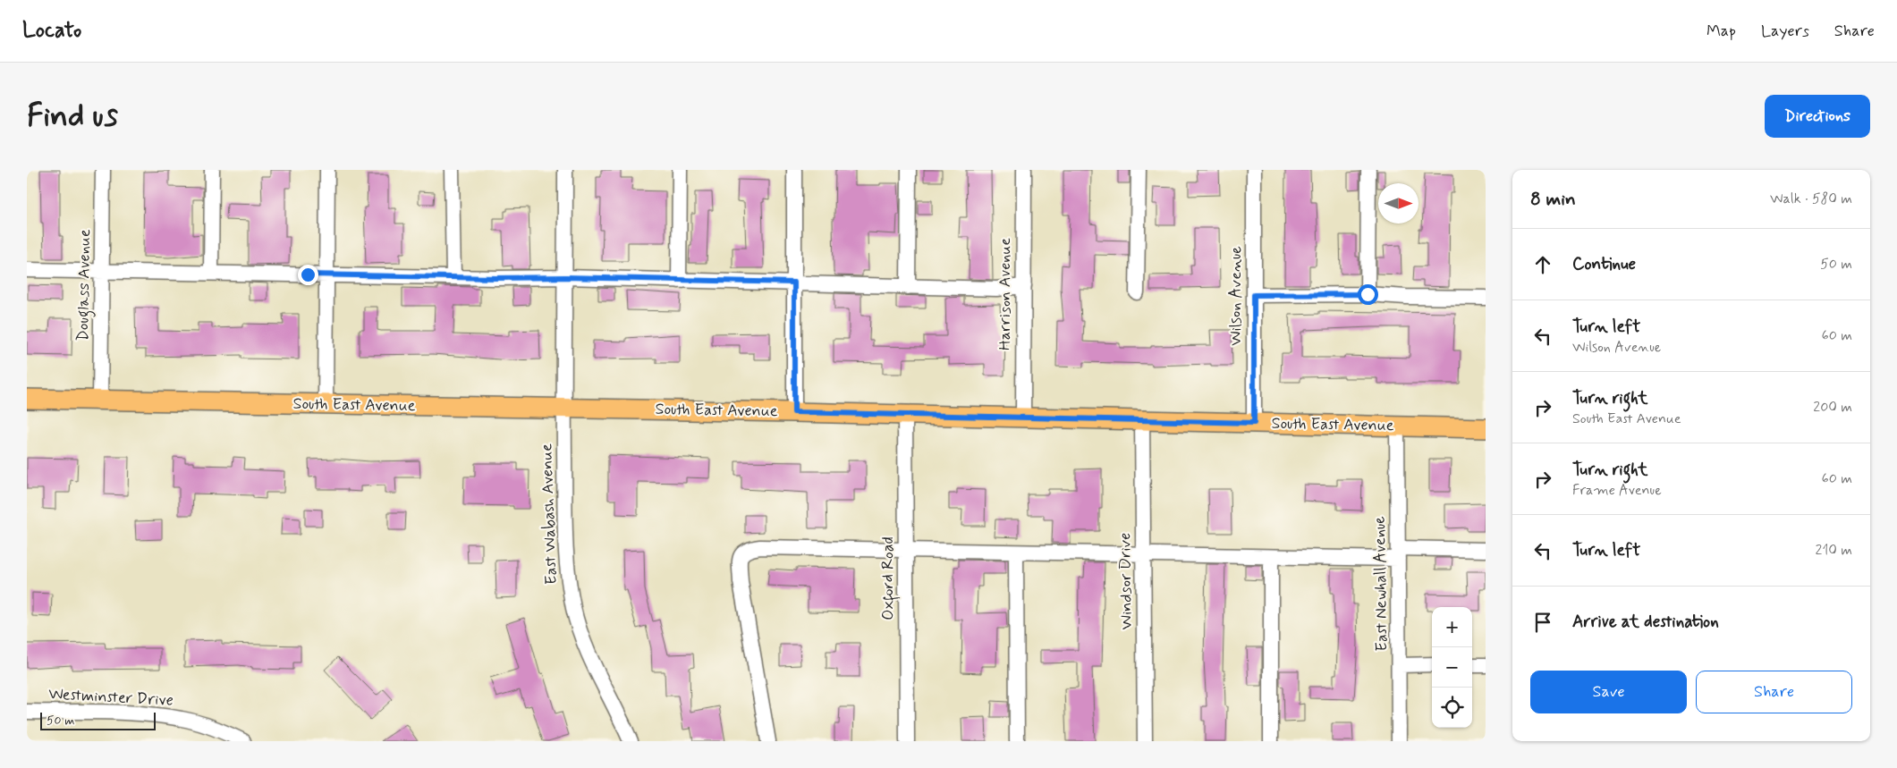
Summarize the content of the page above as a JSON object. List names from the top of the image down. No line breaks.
{"streets":{"main road":["South East Avenue"],"street":["Douglass Avenue","Harrison Avenue","Wilson Avenue","East Wabash Avenue","Oxford Road","Windsor Drive","East Newhall Avenue","Westminster Drive"]},"crossings":[["Douglass Avenue","South East Avenue"],["Harrison Avenue","South East Avenue"],["Wilson Avenue","South East Avenue"],["South East Avenue","East Wabash Avenue"],["South East Avenue","Oxford Road"],["South East Avenue","Windsor Drive"],["South East Avenue","East Newhall Avenue"]],"scale_bar":"50 m","north":"right","page":{"header":"Locato","nav":["Map","Layers","Share"],"buttons":["Directions",["Save","Share"]],"title":"Find us","heading":["8 min","Walk · 580 m"],"list":[["Continue","50 m"],["Turn left","Wilson Avenue","60 m"],["Turn right","South East Avenue","200 m"],["Turn right","Frame Avenue","60 m"],["Turn left","210 m"],"Arrive at destination"],"map_buttons":["+","−"],"scale":"50 m"}}
